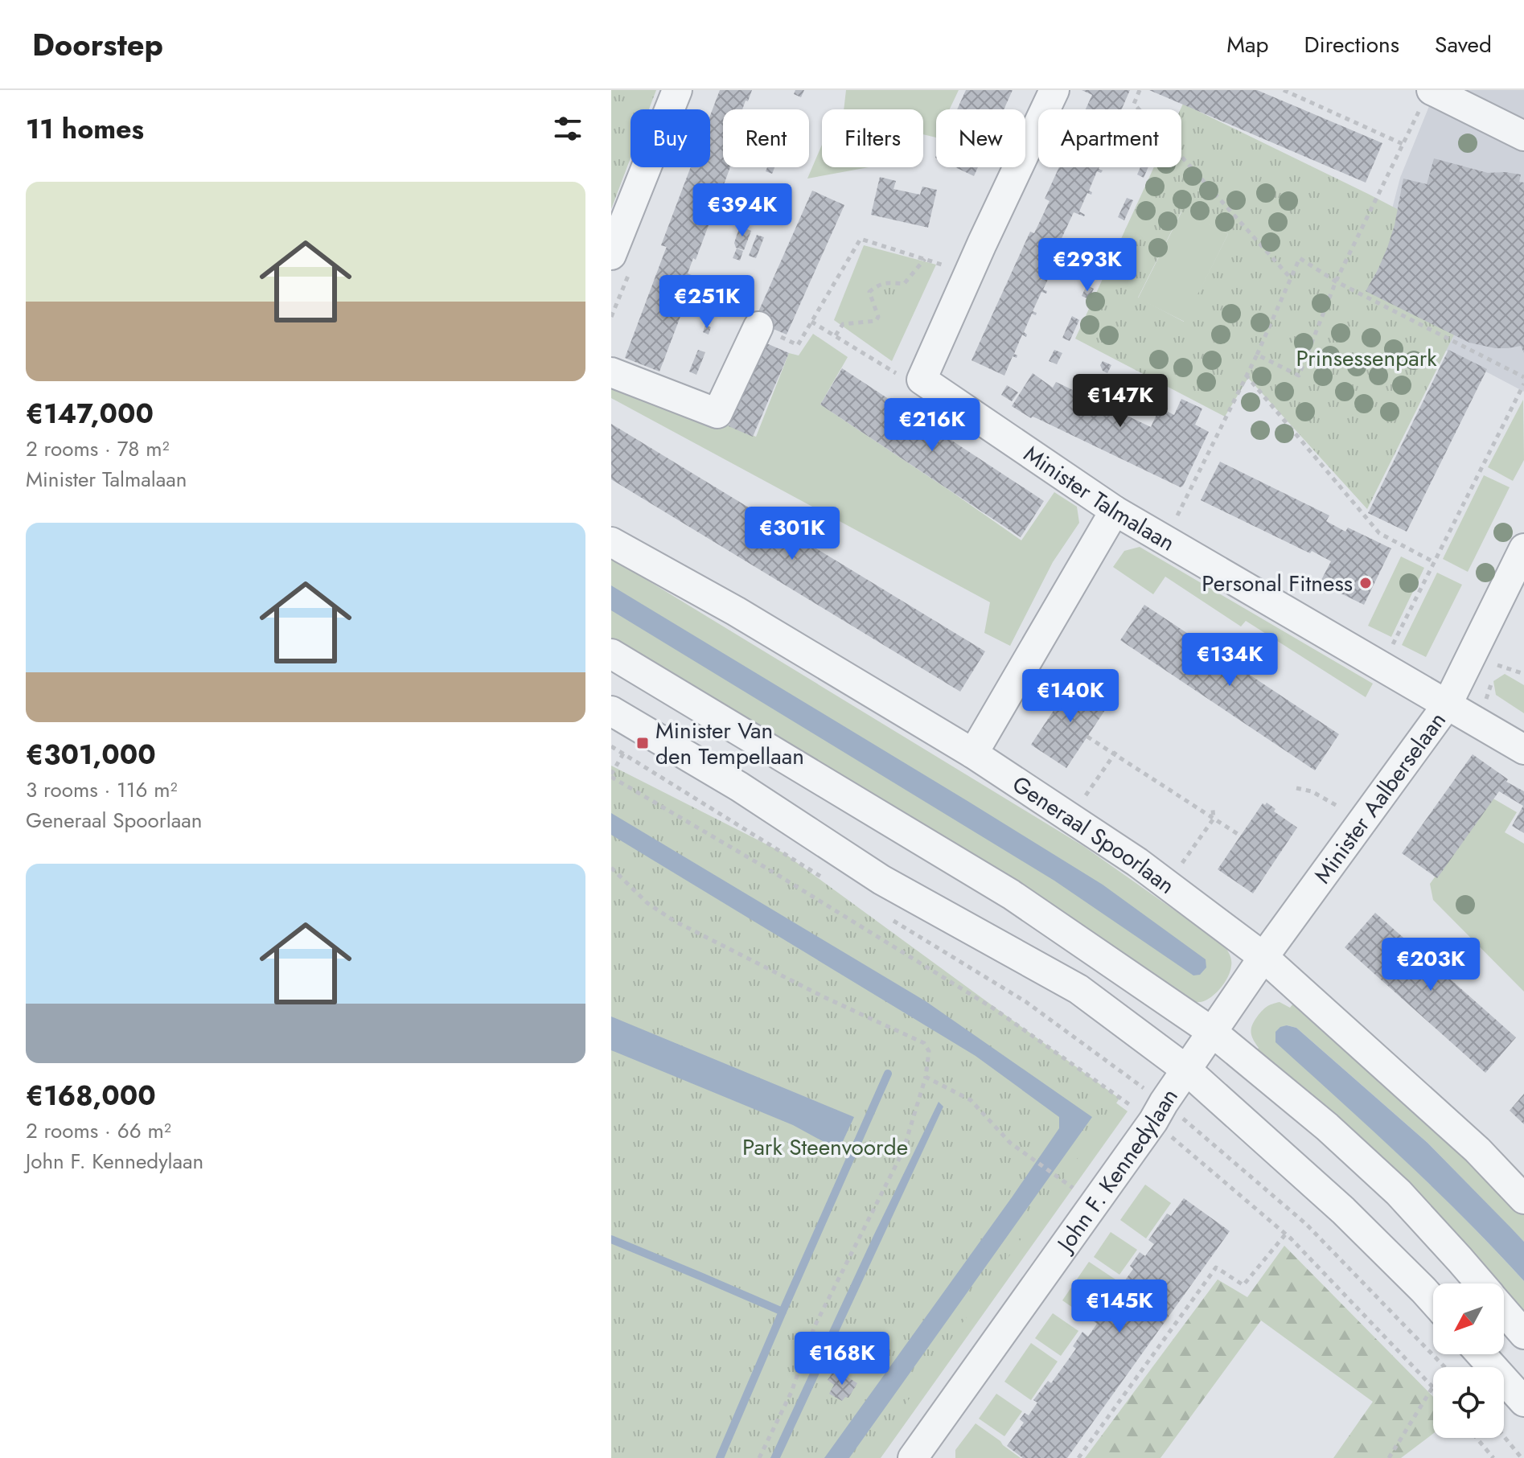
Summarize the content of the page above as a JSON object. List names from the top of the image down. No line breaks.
{"streets":{"street":["Minister Talmalaan","Minister Aalberselaan","Generaal Spoorlaan","John F. Kennedylaan"]},"crossings":[["Minister Talmalaan","Minister Aalberselaan"],["Minister Aalberselaan","Generaal Spoorlaan"],["Minister Aalberselaan","John F. Kennedylaan"]],"parks":["Prinsessenpark","Park Steenvoorde"],"places":{"other":["Personal Fitness"],"transit":["Minister Van den Tempellaan"]},"north":"bottom left","page":{"header":"Doorstep","nav":["Map","Directions","Saved"],"heading":"11 homes","chip":["Buy","Rent","Filters","New","Apartment"],"list":[{"name":"€147,000","note":"2 rooms · 78 m² · Minister Talmalaan"},{"name":"€301,000","note":"3 rooms · 116 m² · Generaal Spoorlaan"},{"name":"€168,000","note":"2 rooms · 66 m² · John F. Kennedylaan"}],"price":["€394K","€293K","€251K","€147K","€216K","€301K","€134K","€140K","€203K","€145K","€168K"]}}
